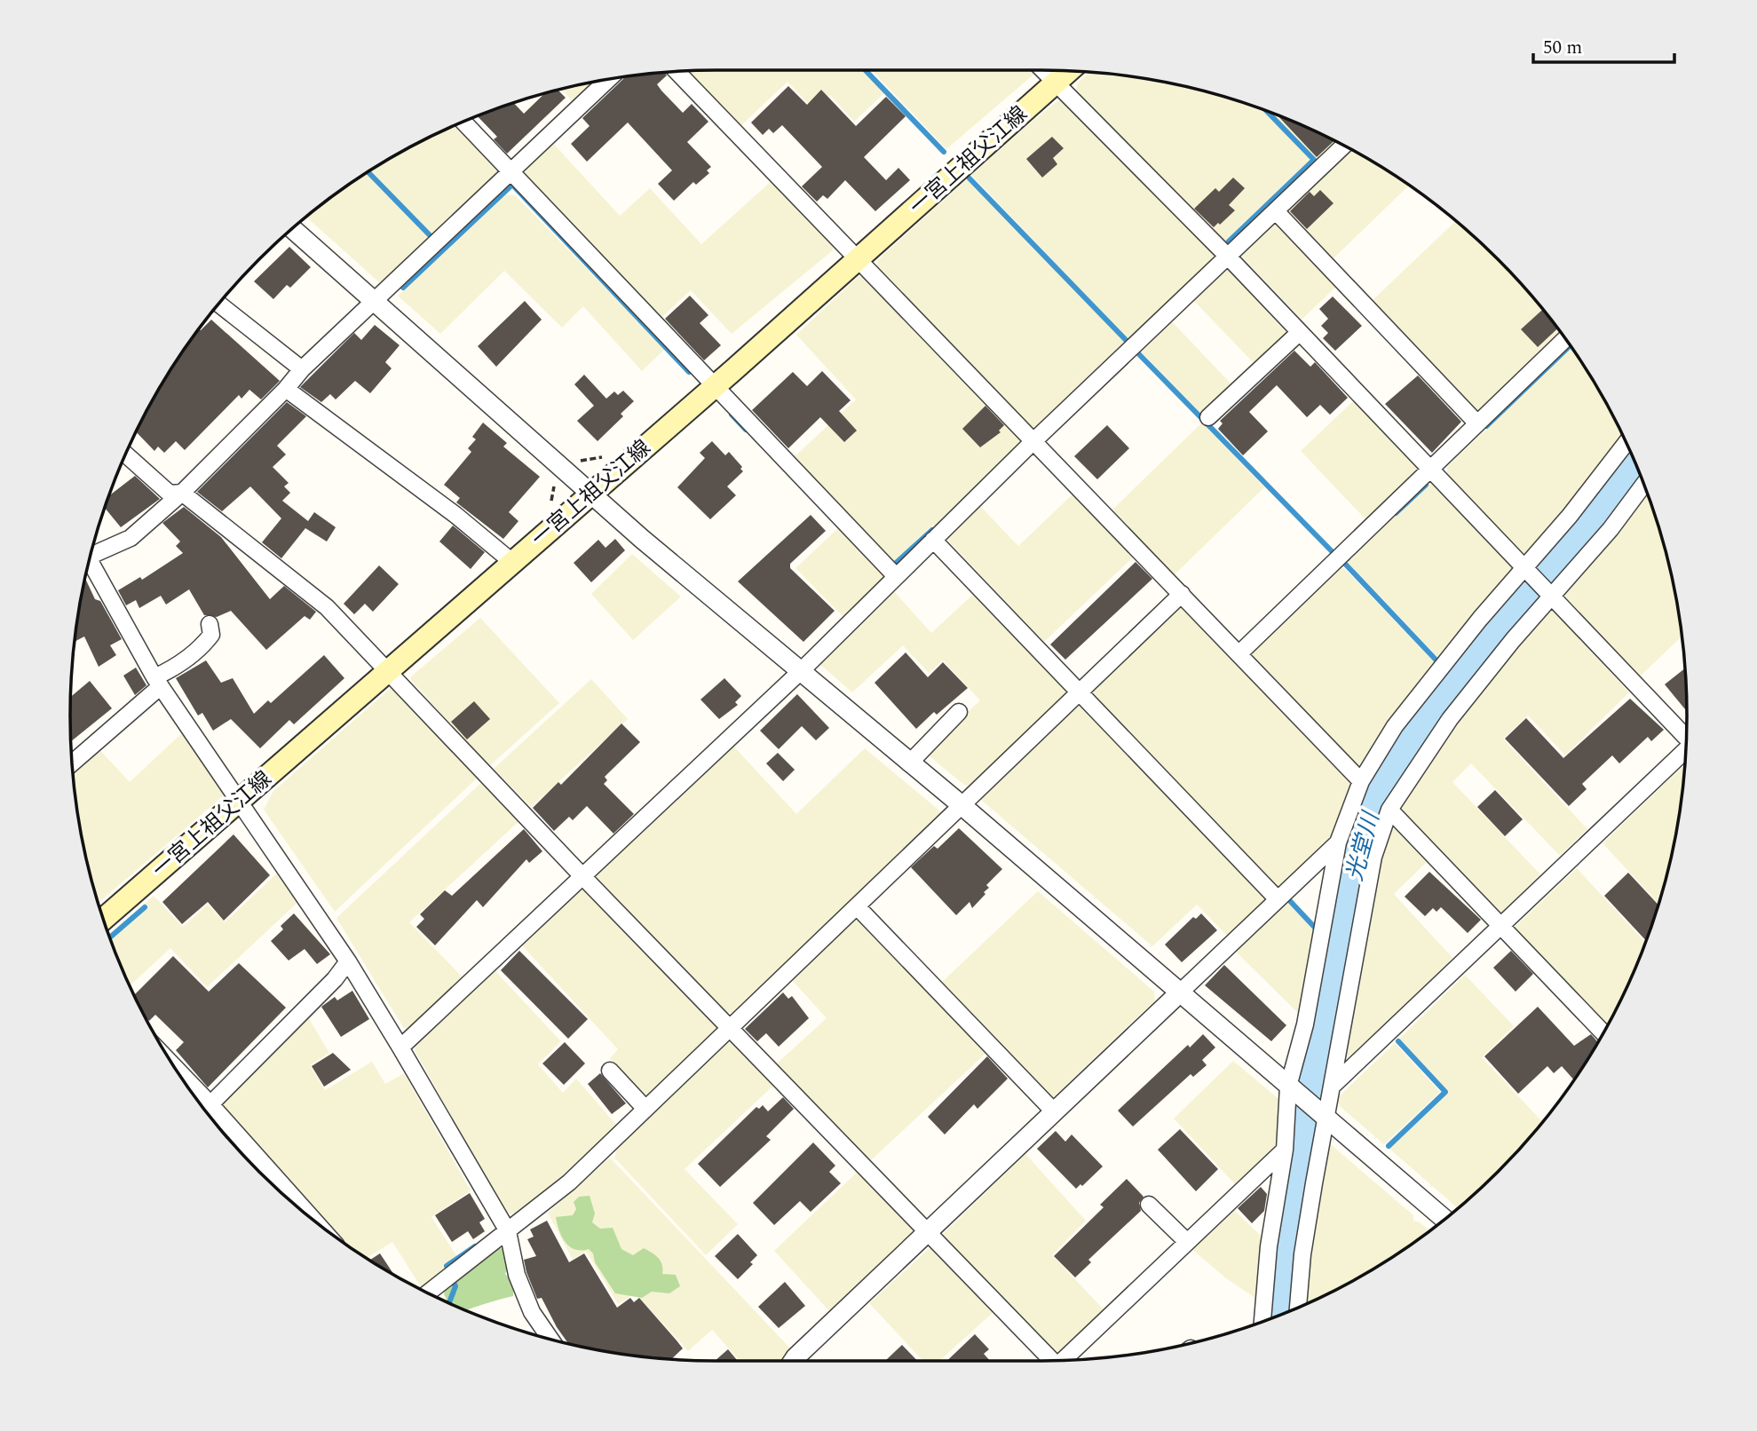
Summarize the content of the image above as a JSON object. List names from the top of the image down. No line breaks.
{"streets":{"main road":["一宮上祖父江線"]},"water":["光堂川"],"scale_bar":"50 m"}
